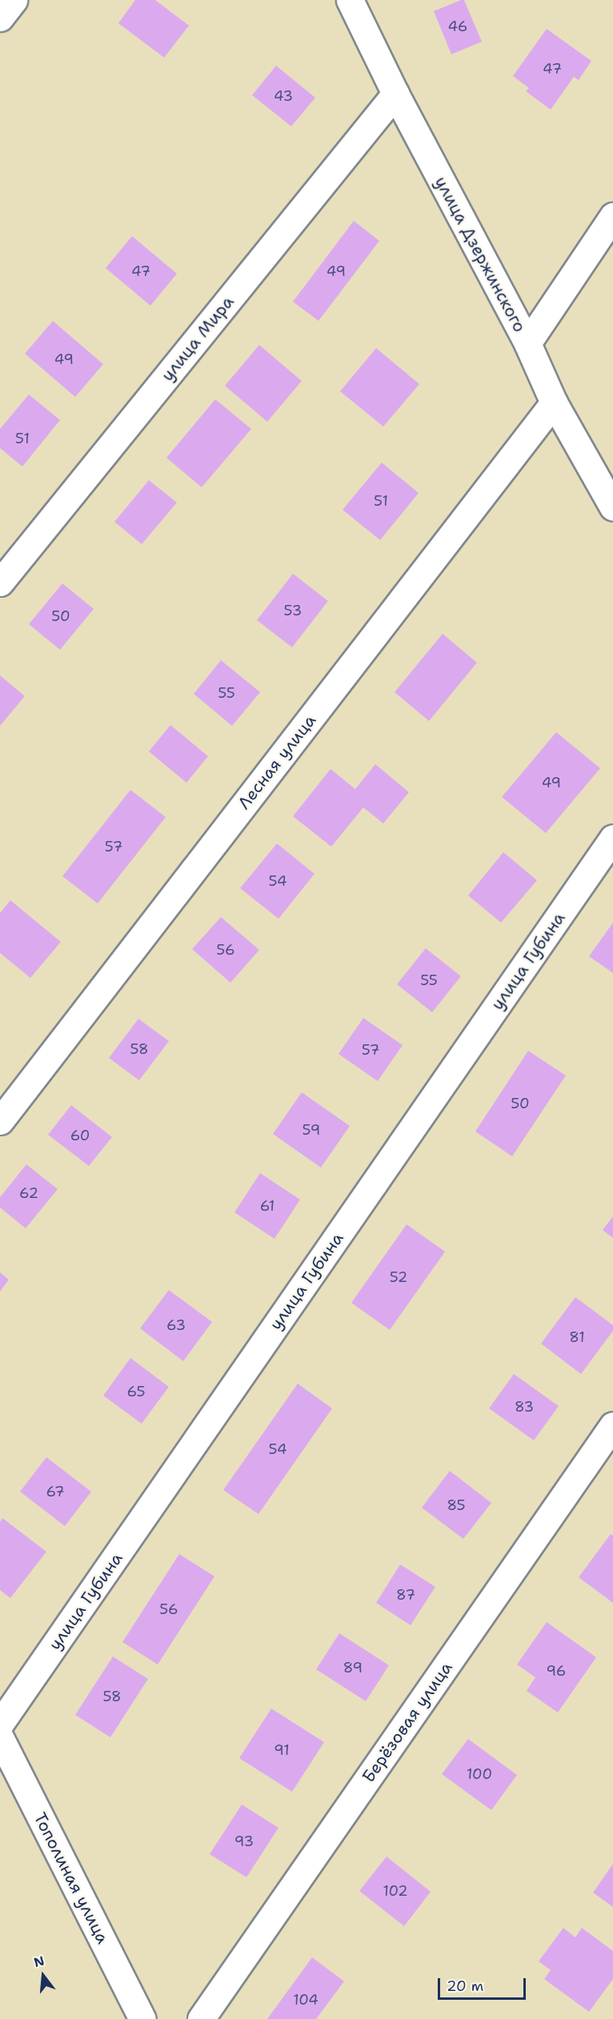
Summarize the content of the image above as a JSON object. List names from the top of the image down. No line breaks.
{"streets":{"street":["улица Дзержинского","улица Мира","Лесная улица","улица Губина","Берёзовая улица","Тополиная улица"]},"crossings":[["улица Дзержинского","улица Мира"],["улица Дзержинского","Лесная улица"]],"house_numbers":["46","47","43","47","49","49","51","51","53","50","55","49","57","54","56","55","58","57","50","59","60","62","61","52","63","81","65","83","54","67","85","87","56","89","96","58","91","100","93","102","104"],"scale_bar":"20 m","north":"top"}
